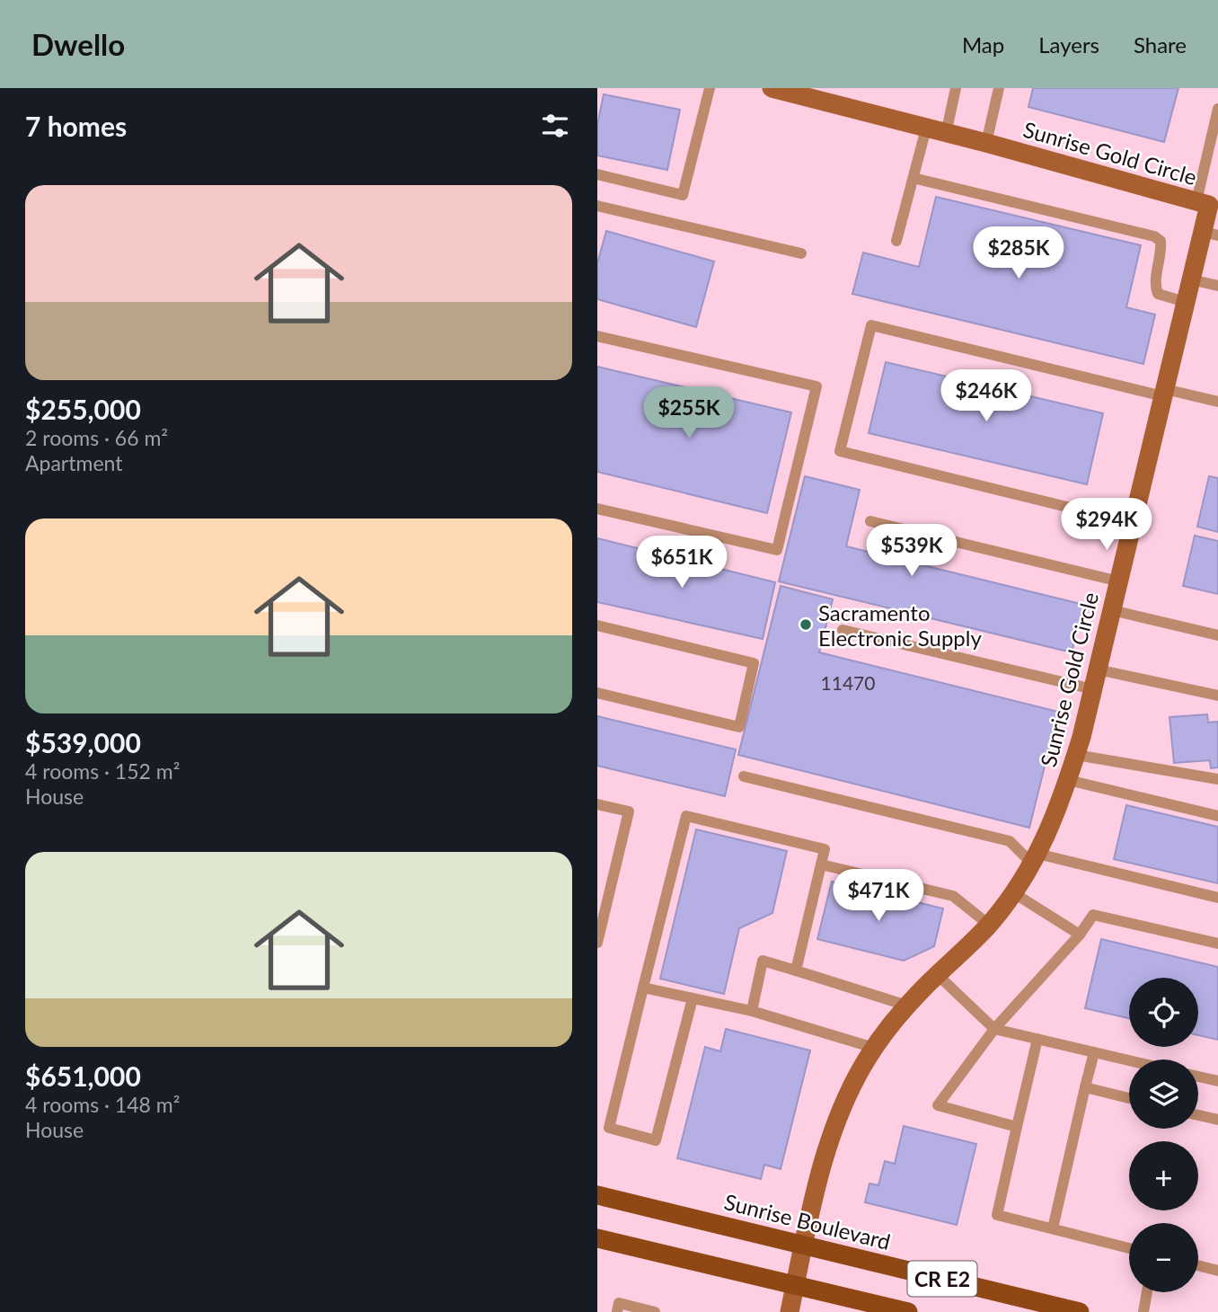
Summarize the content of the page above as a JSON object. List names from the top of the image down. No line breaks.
{"streets":{"main road":["Sunrise Boulevard","CR E2"],"street":["Sunrise Gold Circle"]},"crossings":[["Sunrise Gold Circle","Sunrise Boulevard"],["Sunrise Gold Circle","CR E2"]],"places":["Sacramento Electronic Supply"],"house_numbers":["11470"],"page":{"header":"Dwello","nav":["Map","Layers","Share"],"heading":"7 homes","list":[{"name":"$255,000","note":"2 rooms · 66 m² · Apartment"},{"name":"$539,000","note":"4 rooms · 152 m² · House"},{"name":"$651,000","note":"4 rooms · 148 m² · House"}],"price":["$285K","$246K","$255K","$294K","$539K","$651K","$471K"],"map_buttons":["+","−"]}}
